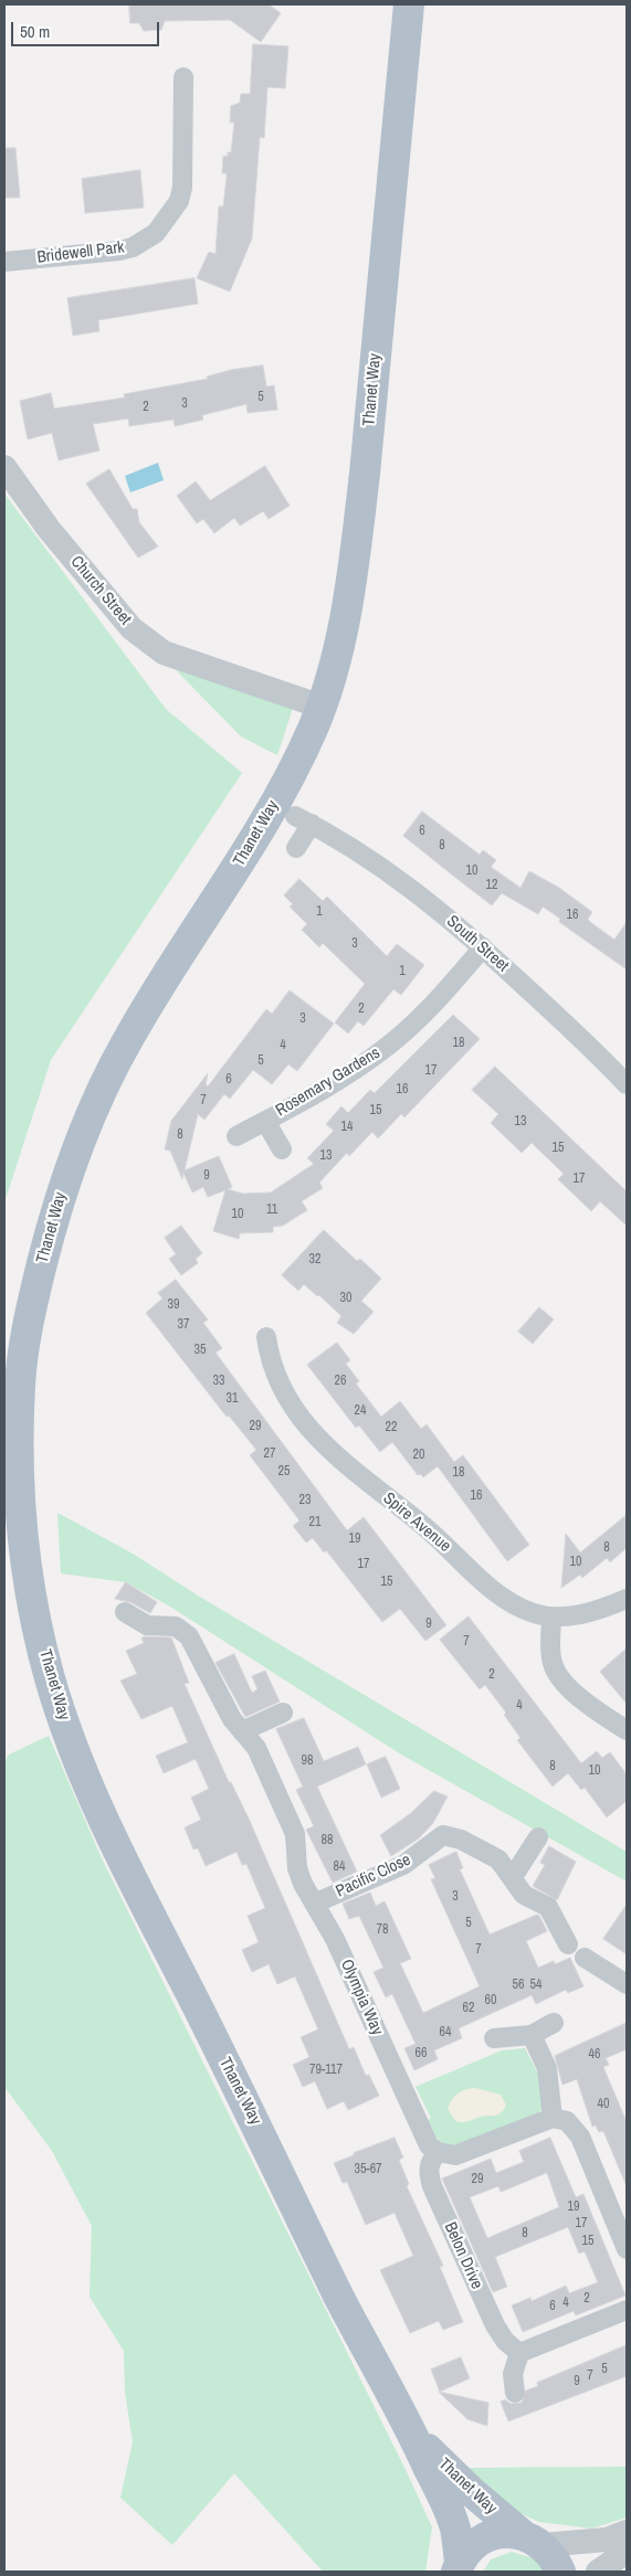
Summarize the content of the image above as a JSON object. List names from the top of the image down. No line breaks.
{"streets":{"main road":["Thanet Way"],"street":["Bridewell Park","Church Street","South Street","Rosemary Gardens","Spire Avenue","Pacific Close","Olympia Way","Belon Drive"]},"crossings":[["Thanet Way","Church Street"],["South Street","Rosemary Gardens"],["Pacific Close","Olympia Way"],["Olympia Way","Belon Drive"]],"house_numbers":["5","3","2","6","8","10","12","1","16","3","1","2","3","18","4","5","17","6","16","7","15","13","14","8","15","13","9","17","11","10","32","30","39","37","35","33","26","31","24","29","22","27","20","25","18","16","23","21","19","8","10","17","15","9","7","2","4","98","8","10","88","84","3","5","78","7","56","54","60","62","64","66","46","79-117","40","35-67","29","19","17","8","15","2","4","6","5","7","9"],"scale_bar":"50 m"}
